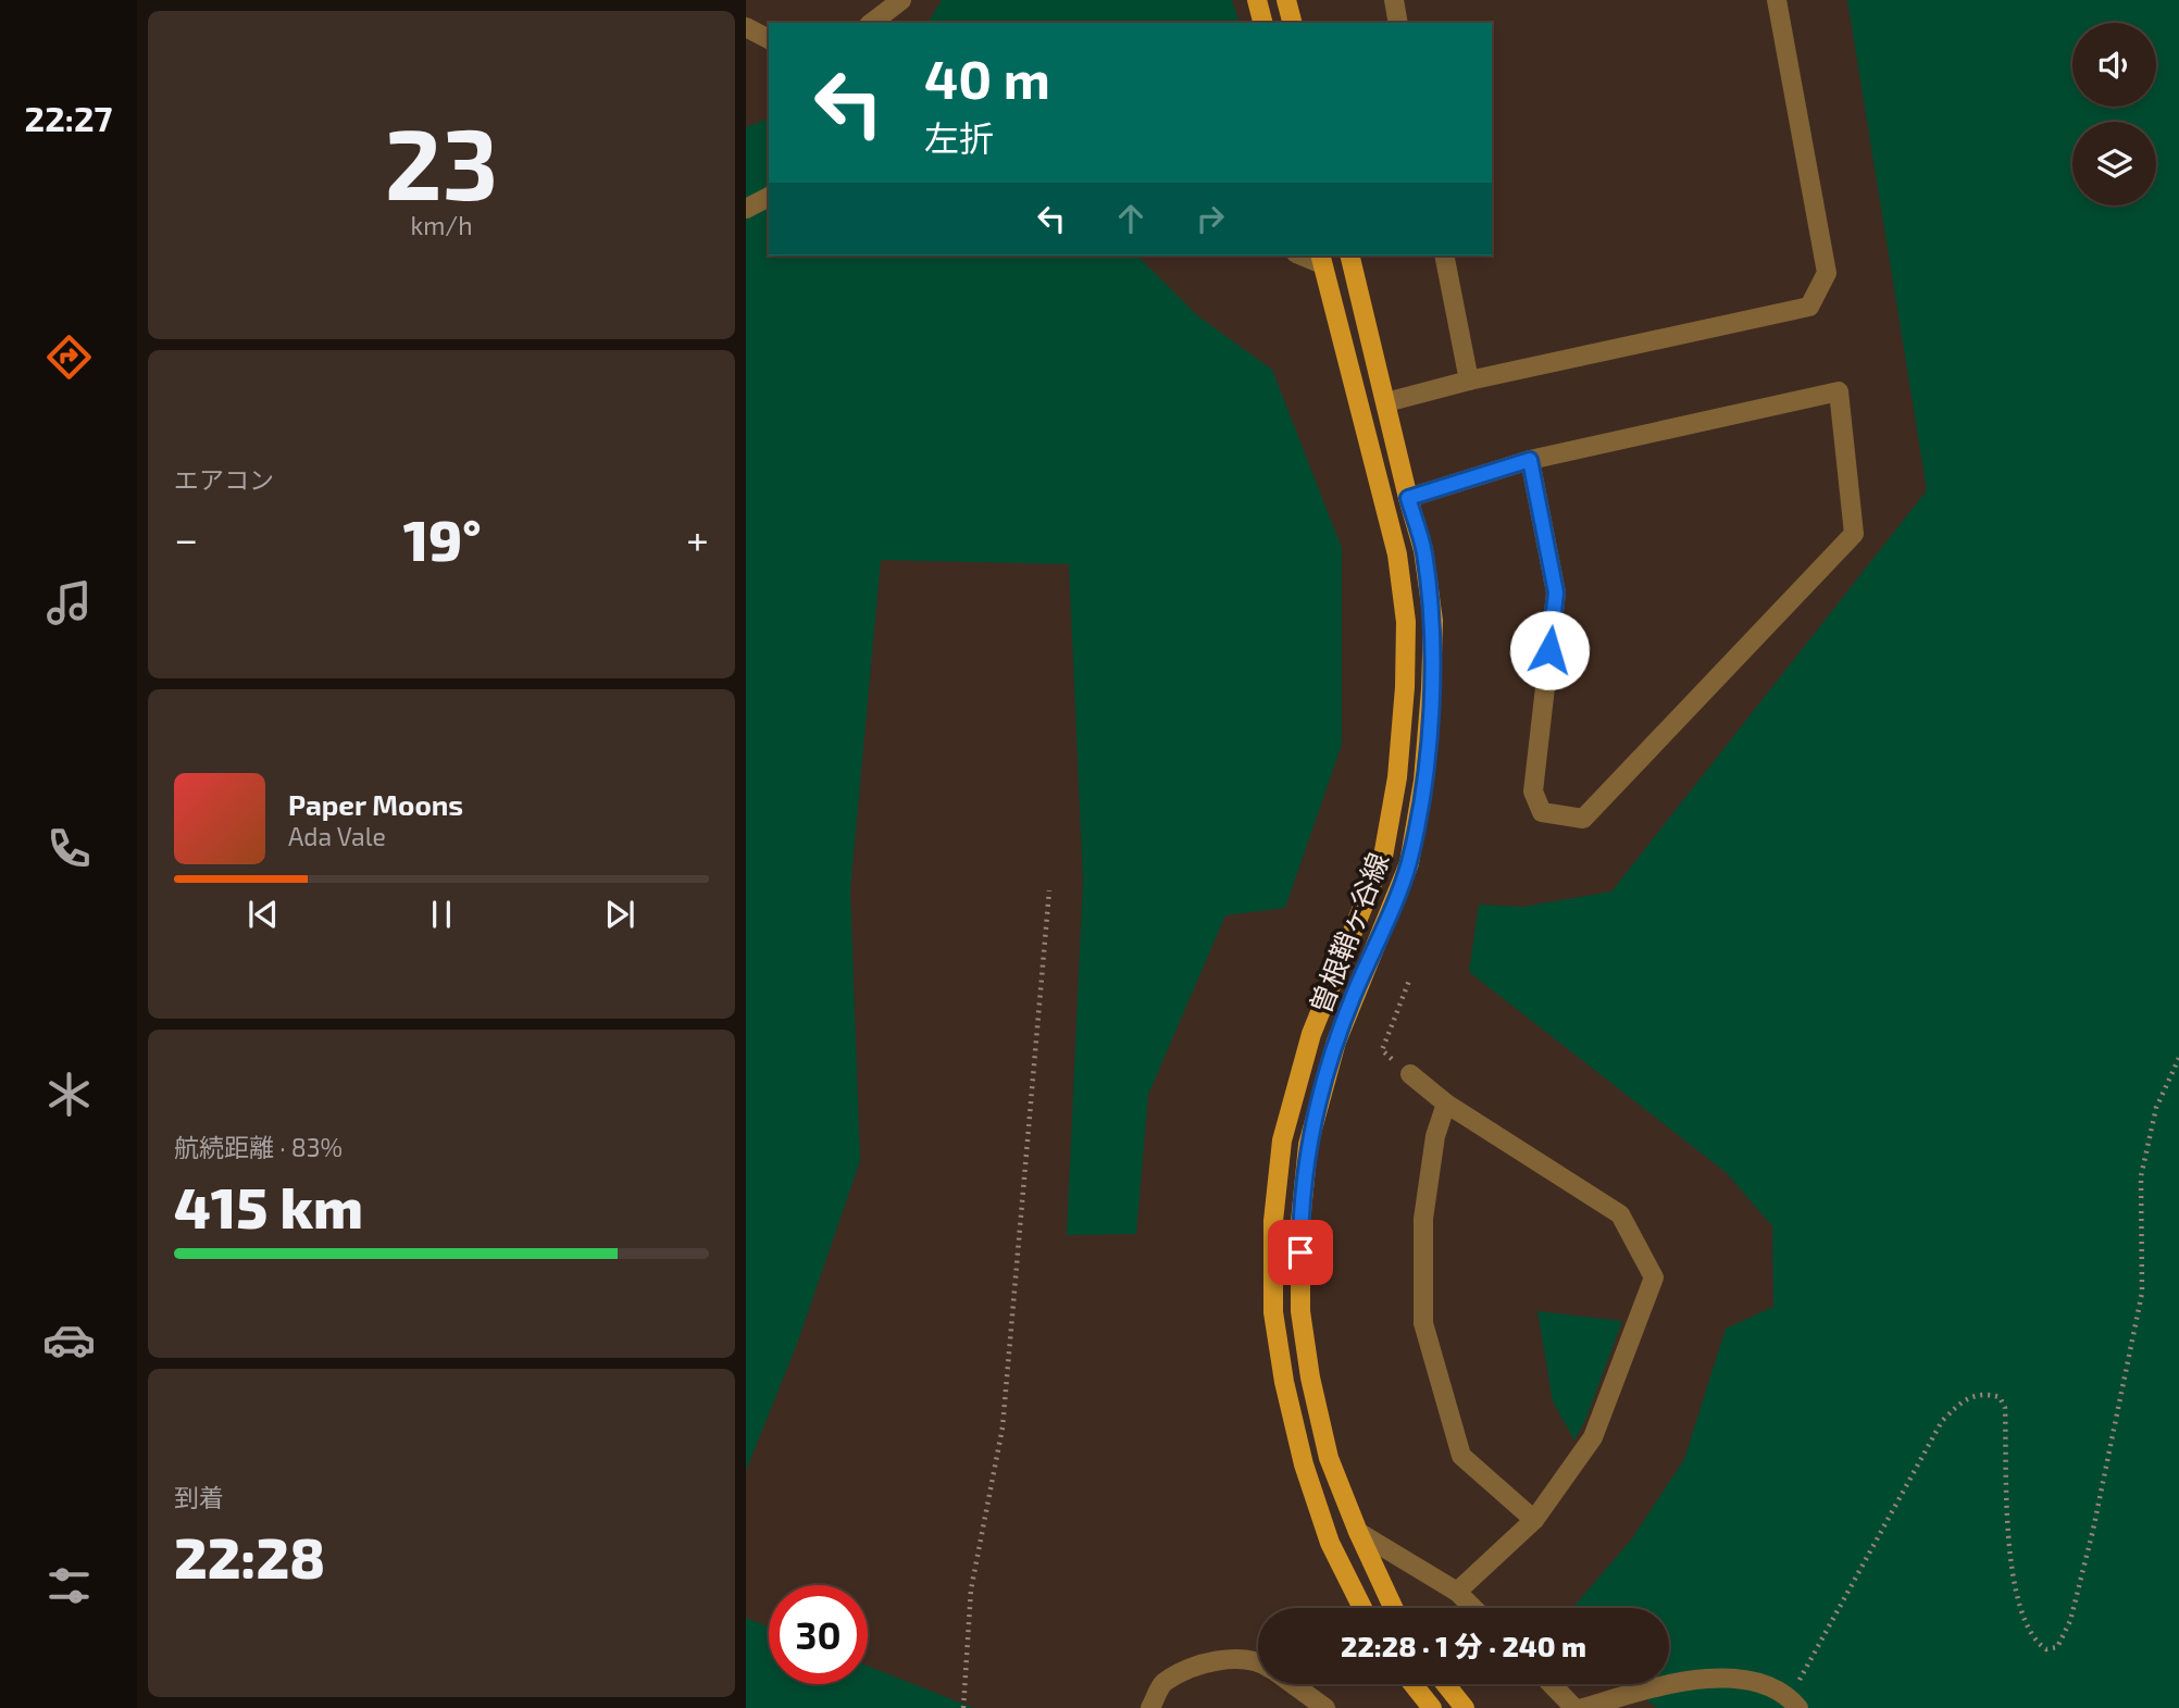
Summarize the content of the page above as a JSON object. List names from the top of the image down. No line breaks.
{"streets":{"main road":["曽根鞘ヶ谷線"]},"page":{"tabs":"22:27","tile":[["23","km/h"],"エアコン",["航続距離 · 83%","415 km"],["到着","22:28"]],"turn":["40 m","左折"],"heat":["−","19°","+"],"song":["Paper Moons","Ada Vale"],"limit":"30","trip":"22:28 · 1 分 · 240 m"}}
